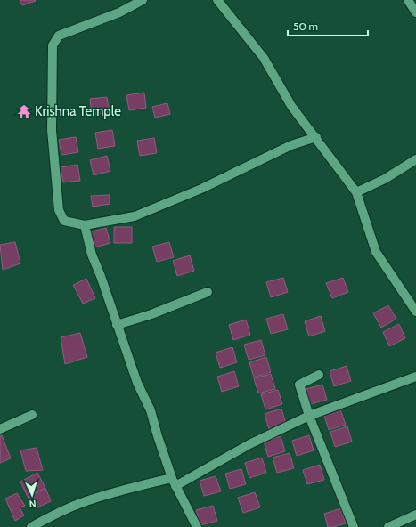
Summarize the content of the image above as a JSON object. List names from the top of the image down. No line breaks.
{"places":{"temple":["Krishna Temple"]},"scale_bar":"50 m","north":"bottom"}
